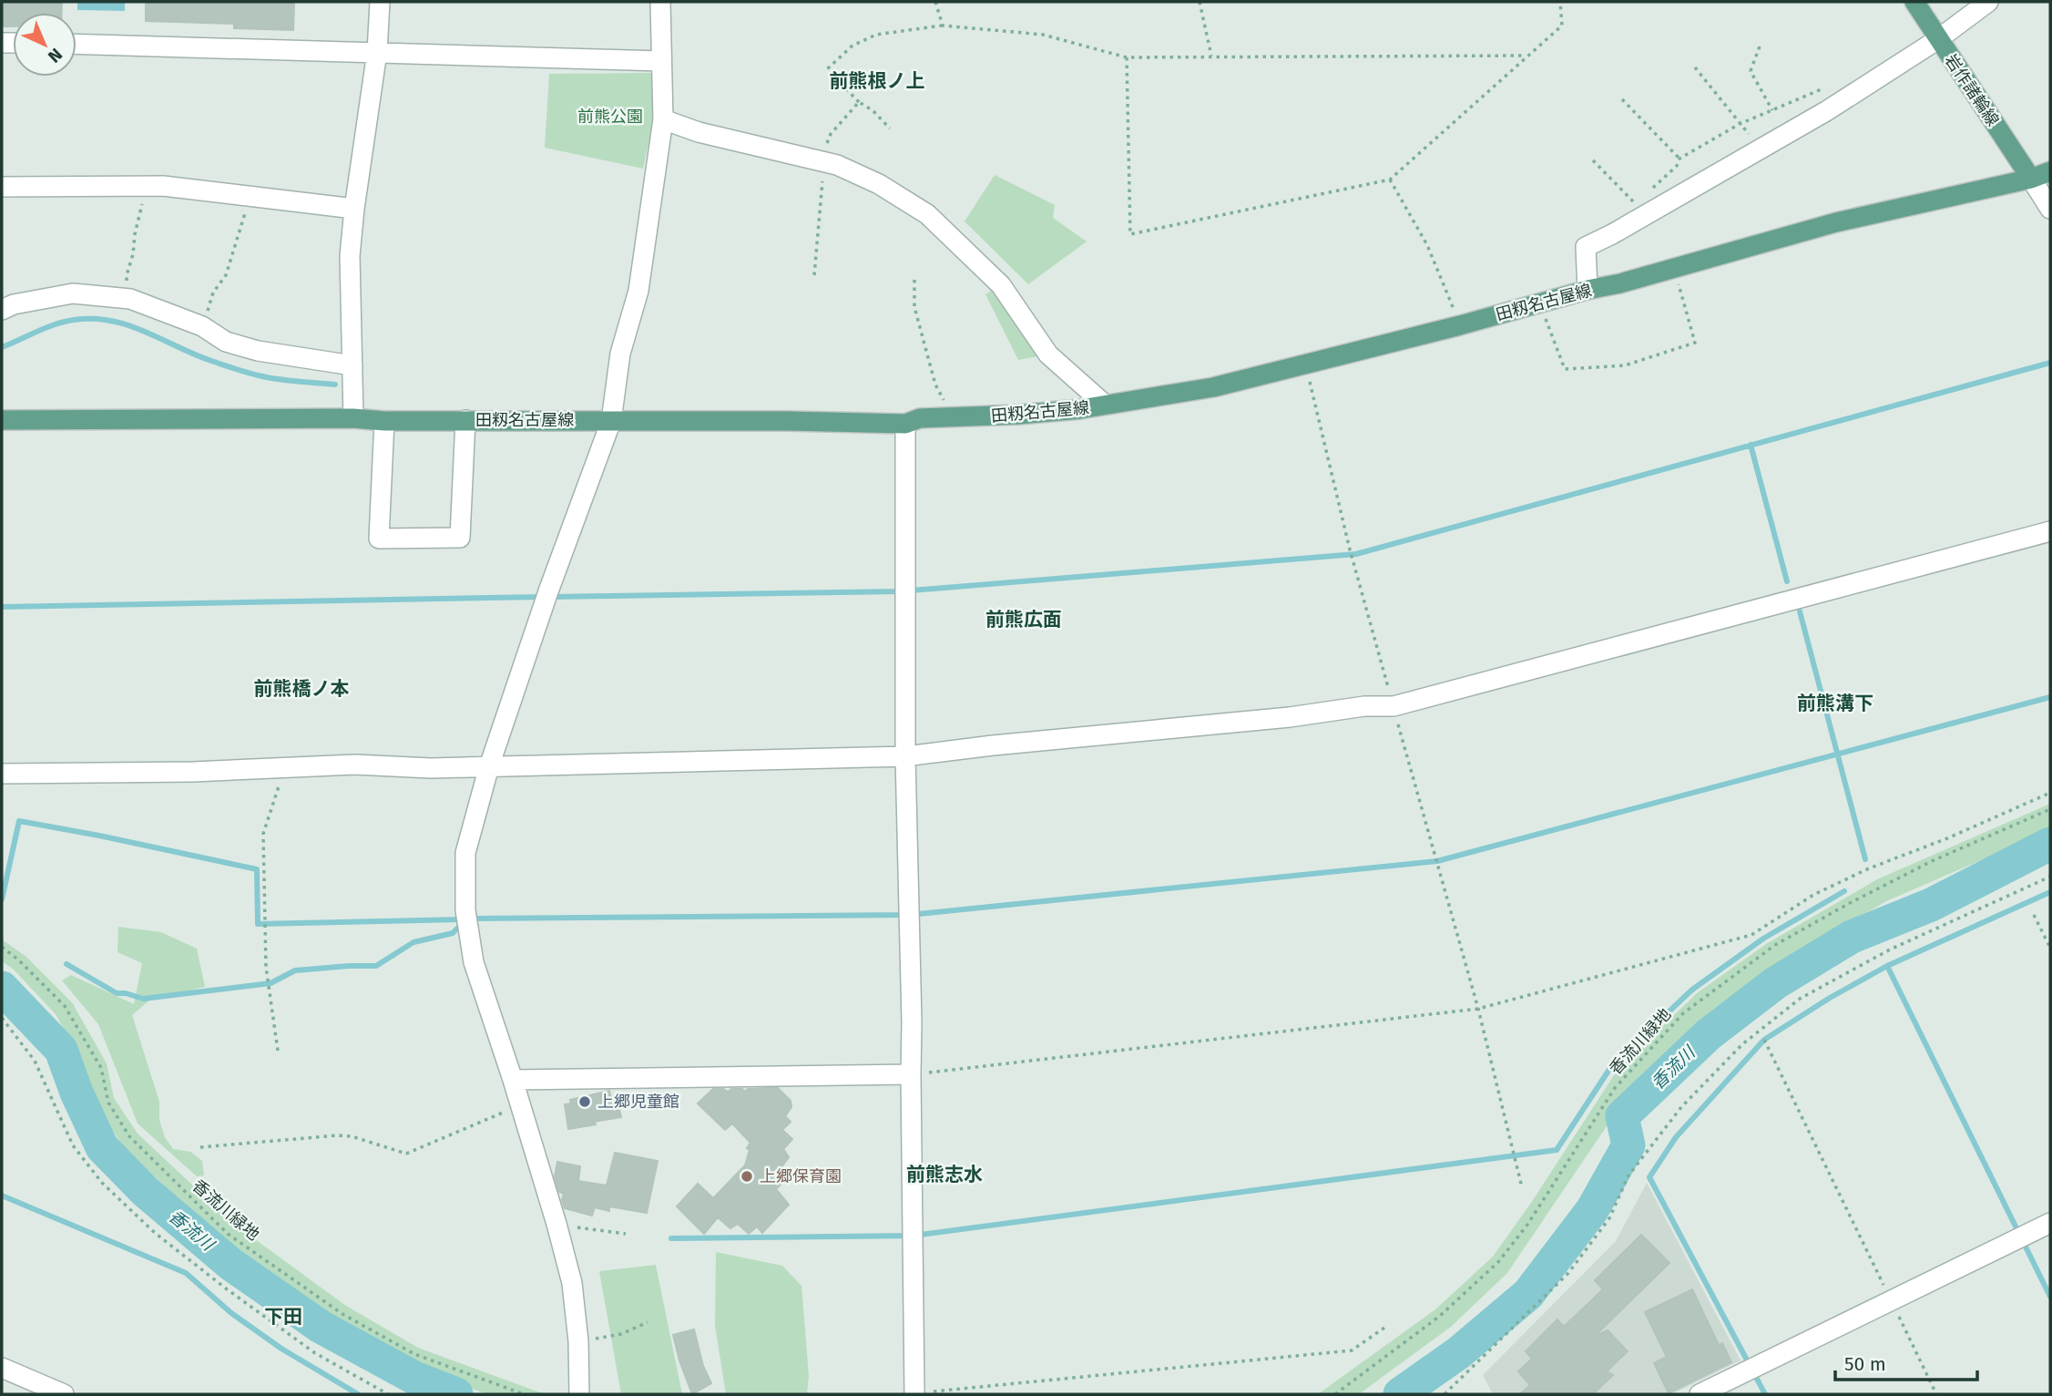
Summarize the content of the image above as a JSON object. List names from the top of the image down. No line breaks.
{"streets":{"main road":["岩作諸輪線","田籾名古屋線"],"path":["香流川緑地"]},"crossings":[["岩作諸輪線","田籾名古屋線"]],"districts":["前熊根ノ上","前熊広面","前熊橋ノ本","前熊溝下","前熊志水","下田"],"water":["香流川"],"parks":["前熊公園"],"places":["上郷児童館","上郷保育園"],"scale_bar":"50 m","north":"bottom right"}
